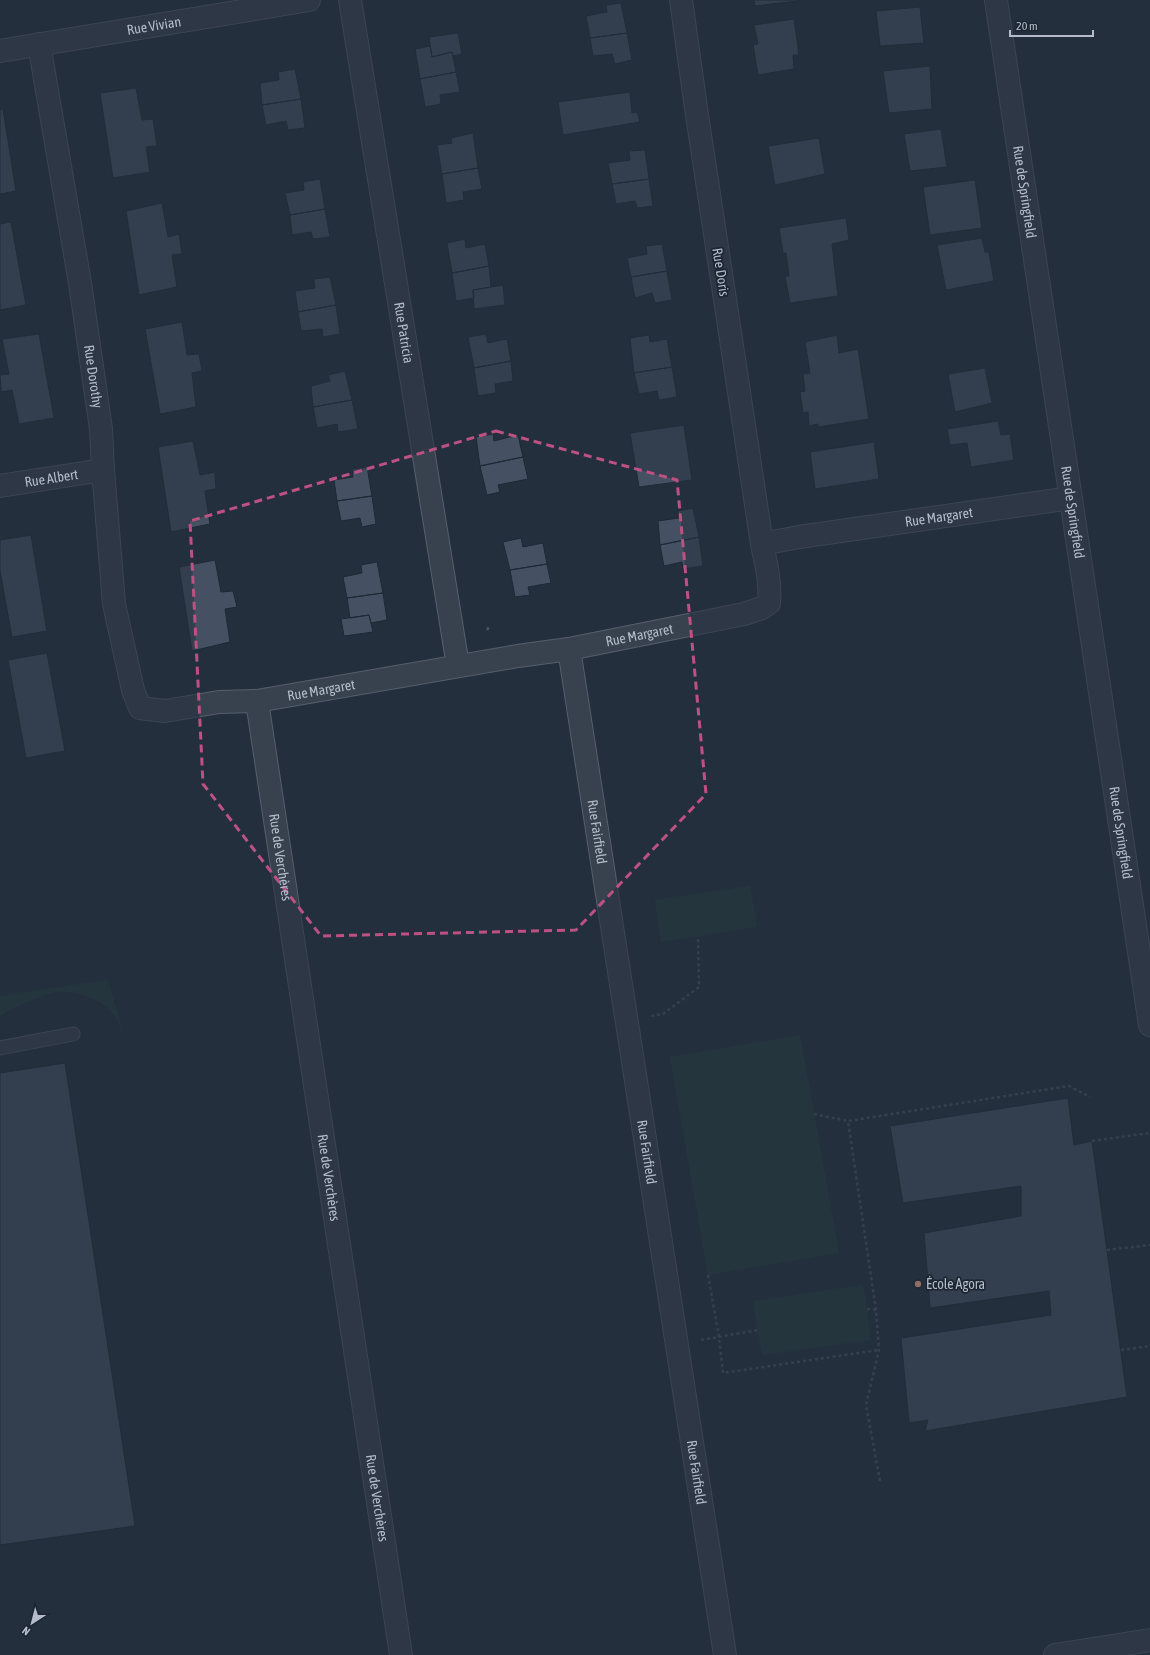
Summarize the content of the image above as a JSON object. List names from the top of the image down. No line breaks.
{"streets":{"street":["Rue Vivian","Rue de Springfield","Rue Doris","Rue Patricia","Rue Dorothy","Rue Albert","Rue Margaret","Rue Fairfield","Rue de Verchères"]},"crossings":[["Rue Vivian","Rue Dorothy"],["Rue de Springfield","Rue Margaret"],["Rue Doris","Rue Margaret"],["Rue Patricia","Rue Margaret"],["Rue Dorothy","Rue Albert"],["Rue Dorothy","Rue Margaret"],["Rue Margaret","Rue Fairfield"],["Rue Margaret","Rue de Verchères"]],"places":["École Agora"],"scale_bar":"20 m","north":"bottom left"}
